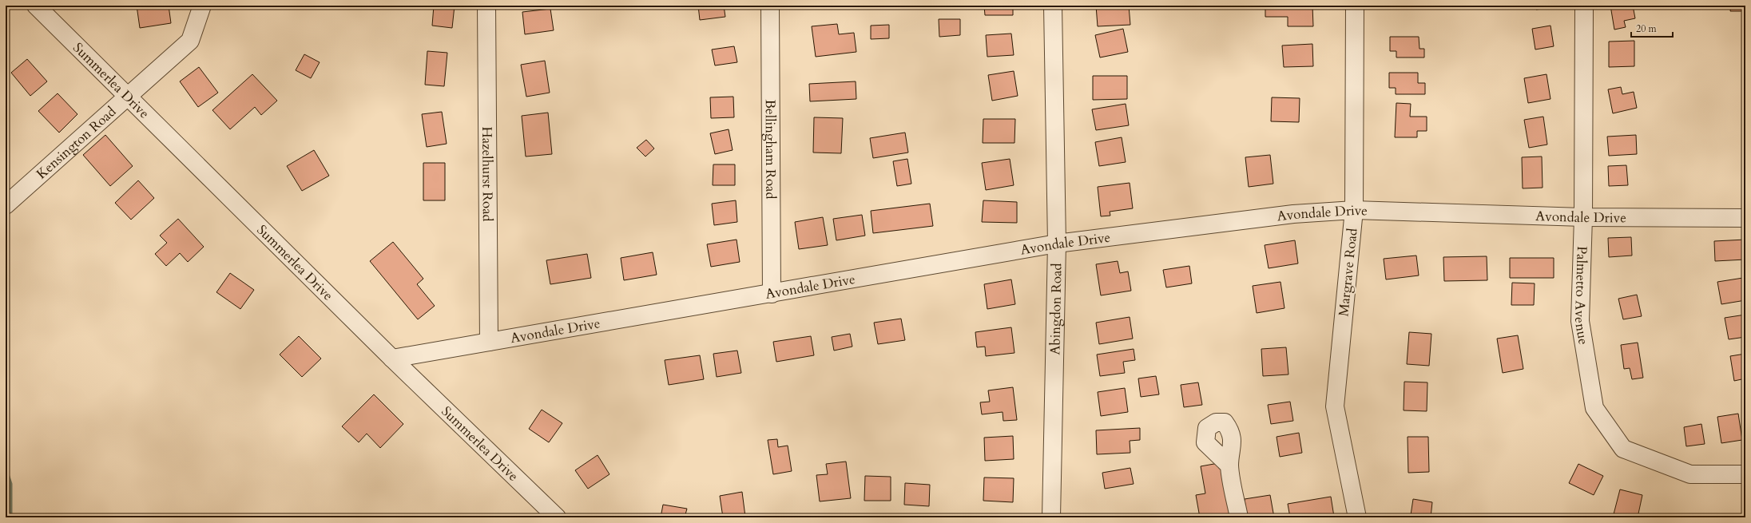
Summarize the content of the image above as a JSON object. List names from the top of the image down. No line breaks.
{"streets":{"street":["Summerlea Drive","Kensington Road","Bellingham Road","Hazelhurst Road","Avondale Drive","Margrave Road","Palmetto Avenue","Abingdon Road"]},"crossings":[["Summerlea Drive","Kensington Road"],["Summerlea Drive","Avondale Drive"],["Bellingham Road","Avondale Drive"],["Hazelhurst Road","Avondale Drive"],["Avondale Drive","Margrave Road"],["Avondale Drive","Palmetto Avenue"],["Avondale Drive","Abingdon Road"]],"scale_bar":"20 m"}
